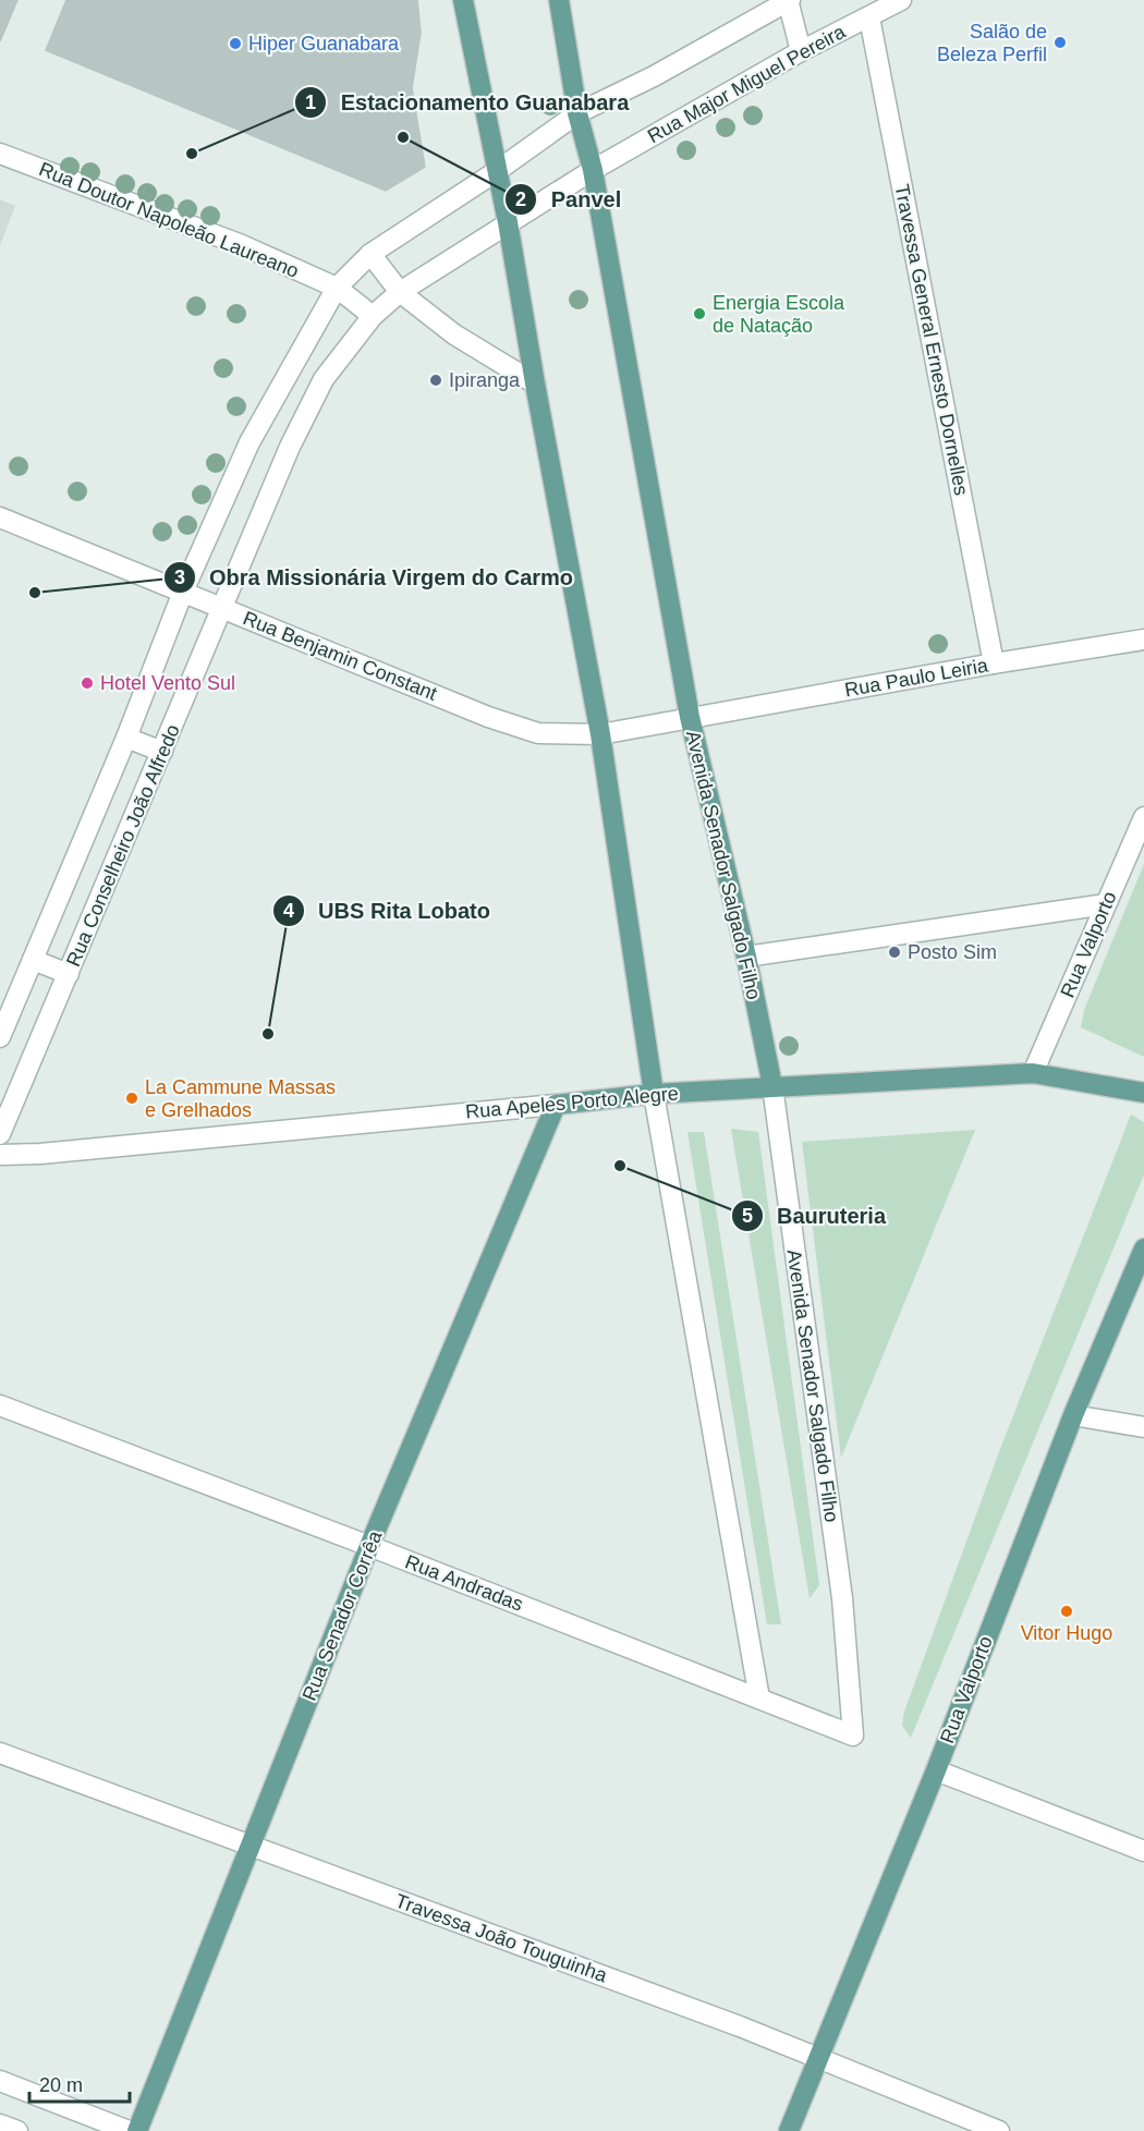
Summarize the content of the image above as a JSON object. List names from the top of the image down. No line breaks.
{"streets":{"main road":["Avenida Senador Salgado Filho","Rua Valporto","Rua Apeles Porto Alegre","Rua Senador Corrêa"],"street":["Rua Major Miguel Pereira","Rua Doutor Napoleão Laureano","Travessa General Ernesto Dornelles","Rua Benjamin Constant","Rua Paulo Leiria","Rua Conselheiro João Alfredo","Rua Andradas","Travessa João Touguinha"]},"crossings":[["Rua Major Miguel Pereira","Travessa General Ernesto Dornelles"],["Rua Major Miguel Pereira","Avenida Senador Salgado Filho"],["Rua Doutor Napoleão Laureano","Rua Conselheiro João Alfredo"],["Travessa General Ernesto Dornelles","Rua Paulo Leiria"],["Rua Benjamin Constant","Rua Paulo Leiria"],["Rua Benjamin Constant","Rua Conselheiro João Alfredo"],["Rua Benjamin Constant","Avenida Senador Salgado Filho"],["Rua Paulo Leiria","Avenida Senador Salgado Filho"],["Avenida Senador Salgado Filho","Rua Apeles Porto Alegre"],["Avenida Senador Salgado Filho","Rua Andradas"],["Rua Valporto","Rua Apeles Porto Alegre"],["Rua Valporto","Travessa João Touguinha"],["Rua Apeles Porto Alegre","Rua Senador Corrêa"],["Rua Andradas","Rua Senador Corrêa"],["Rua Senador Corrêa","Travessa João Touguinha"]],"places":["Salão de Beleza Perfil","Hiper Guanabara","Panvel","Estacionamento Guanabara","Energia Escola de Natação","Ipiranga","Obra Missionária Virgem do Carmo","Hotel Vento Sul","Posto Sim","UBS Rita Lobato","La Cammune Massas e Grelhados","Bauruteria","Vitor Hugo"],"scale_bar":"20 m"}
